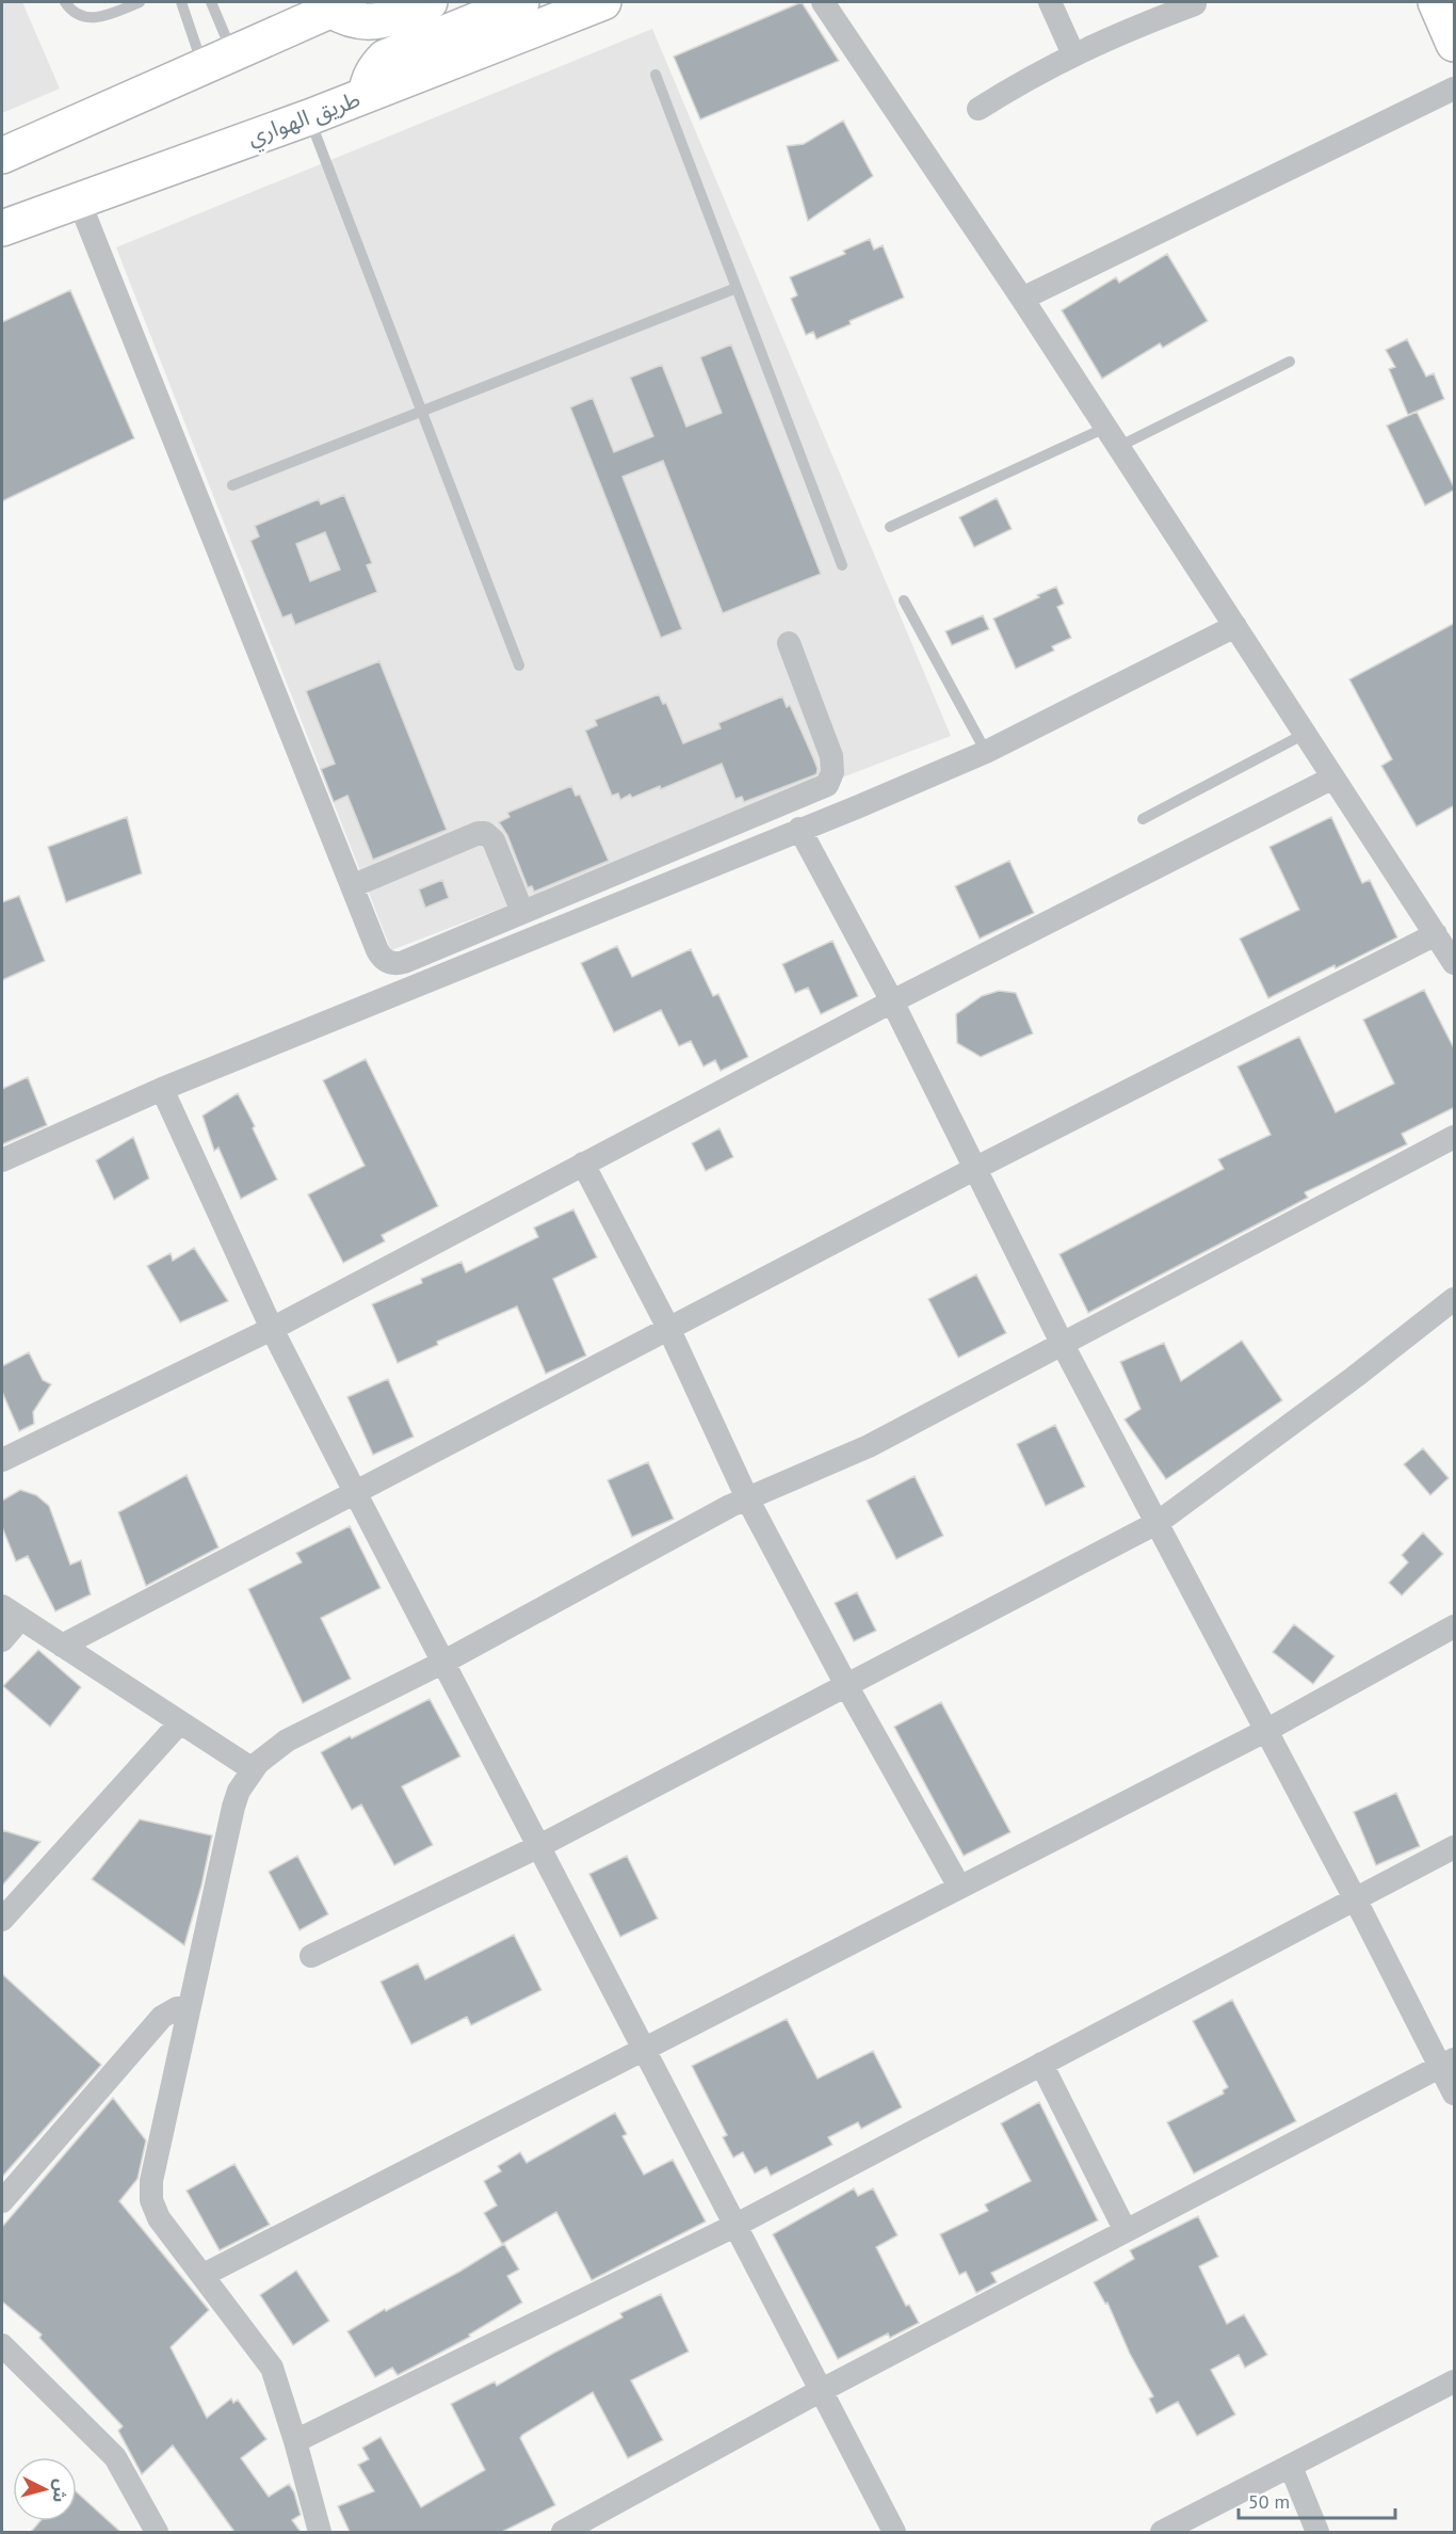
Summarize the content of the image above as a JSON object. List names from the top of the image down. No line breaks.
{"streets":{"main road":["طريق الهواري"]},"scale_bar":"50 m","north":"right"}
